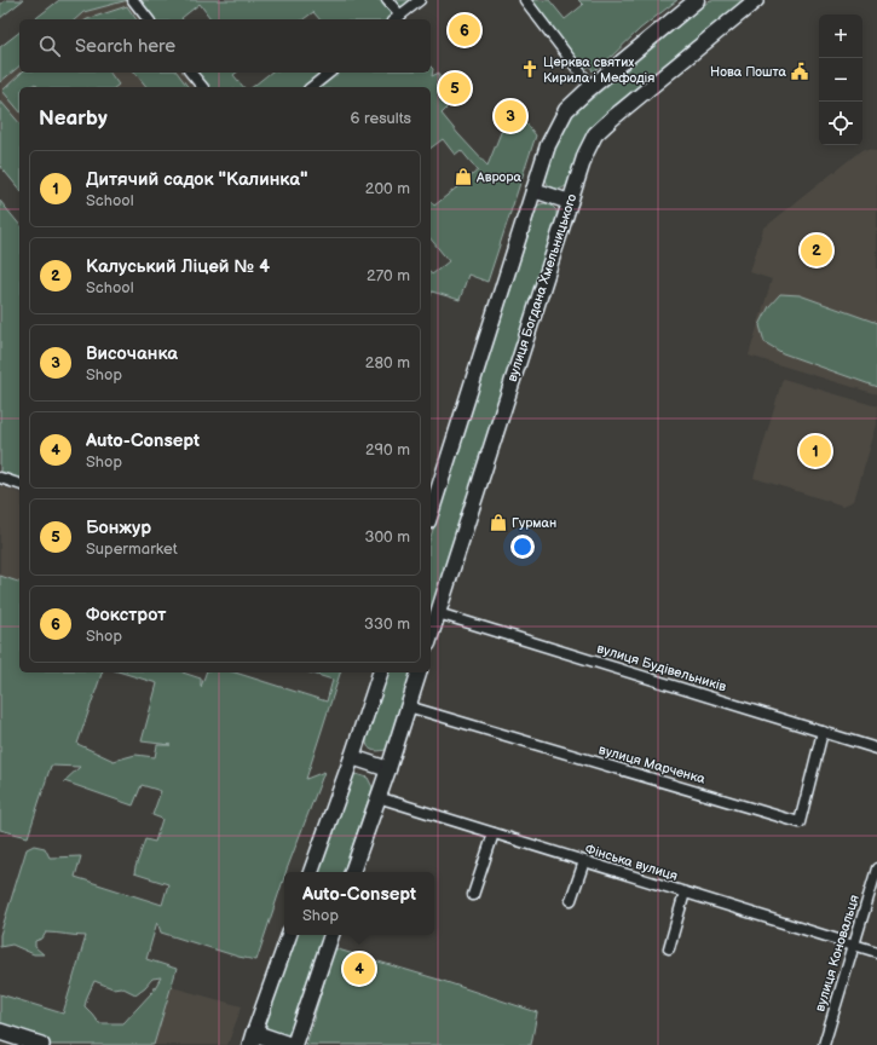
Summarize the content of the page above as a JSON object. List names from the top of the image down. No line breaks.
{"streets":{"street":["вулиця Богдана Хмельницького","вулиця Будівельників","вулиця Марченка","Фінська вулиця","вулиця Коновальця"]},"crossings":[["вулиця Богдана Хмельницького","вулиця Будівельників"],["вулиця Будівельників","вулиця Марченка"],["Фінська вулиця","вулиця Коновальця"]],"places":{"church":["Церква святих Кирила і Мефодія"],"public building":["Нова Пошта"],"shop":["Аврора","Гурман"]},"page":{"pins":["6","5","3","2","1","4"],"map_buttons":["+","−"],"search":"Search here","heading":["Nearby","6 results"],"list":[{"mark":"1","name":"Дитячий садок \"Калинка\"","note":"School","value":"200 m"},{"mark":"2","name":"Калуський Ліцей № 4","note":"School","value":"270 m"},{"mark":"3","name":"Височанка","note":"Shop","value":"280 m"},{"mark":"4","name":"Auto-Consept","note":"Shop","value":"290 m"},{"mark":"5","name":"Бонжур","note":"Supermarket","value":"300 m"},{"mark":"6","name":"Фокстрот","note":"Shop","value":"330 m"}],"popup":["Auto-Consept","Shop"]}}
